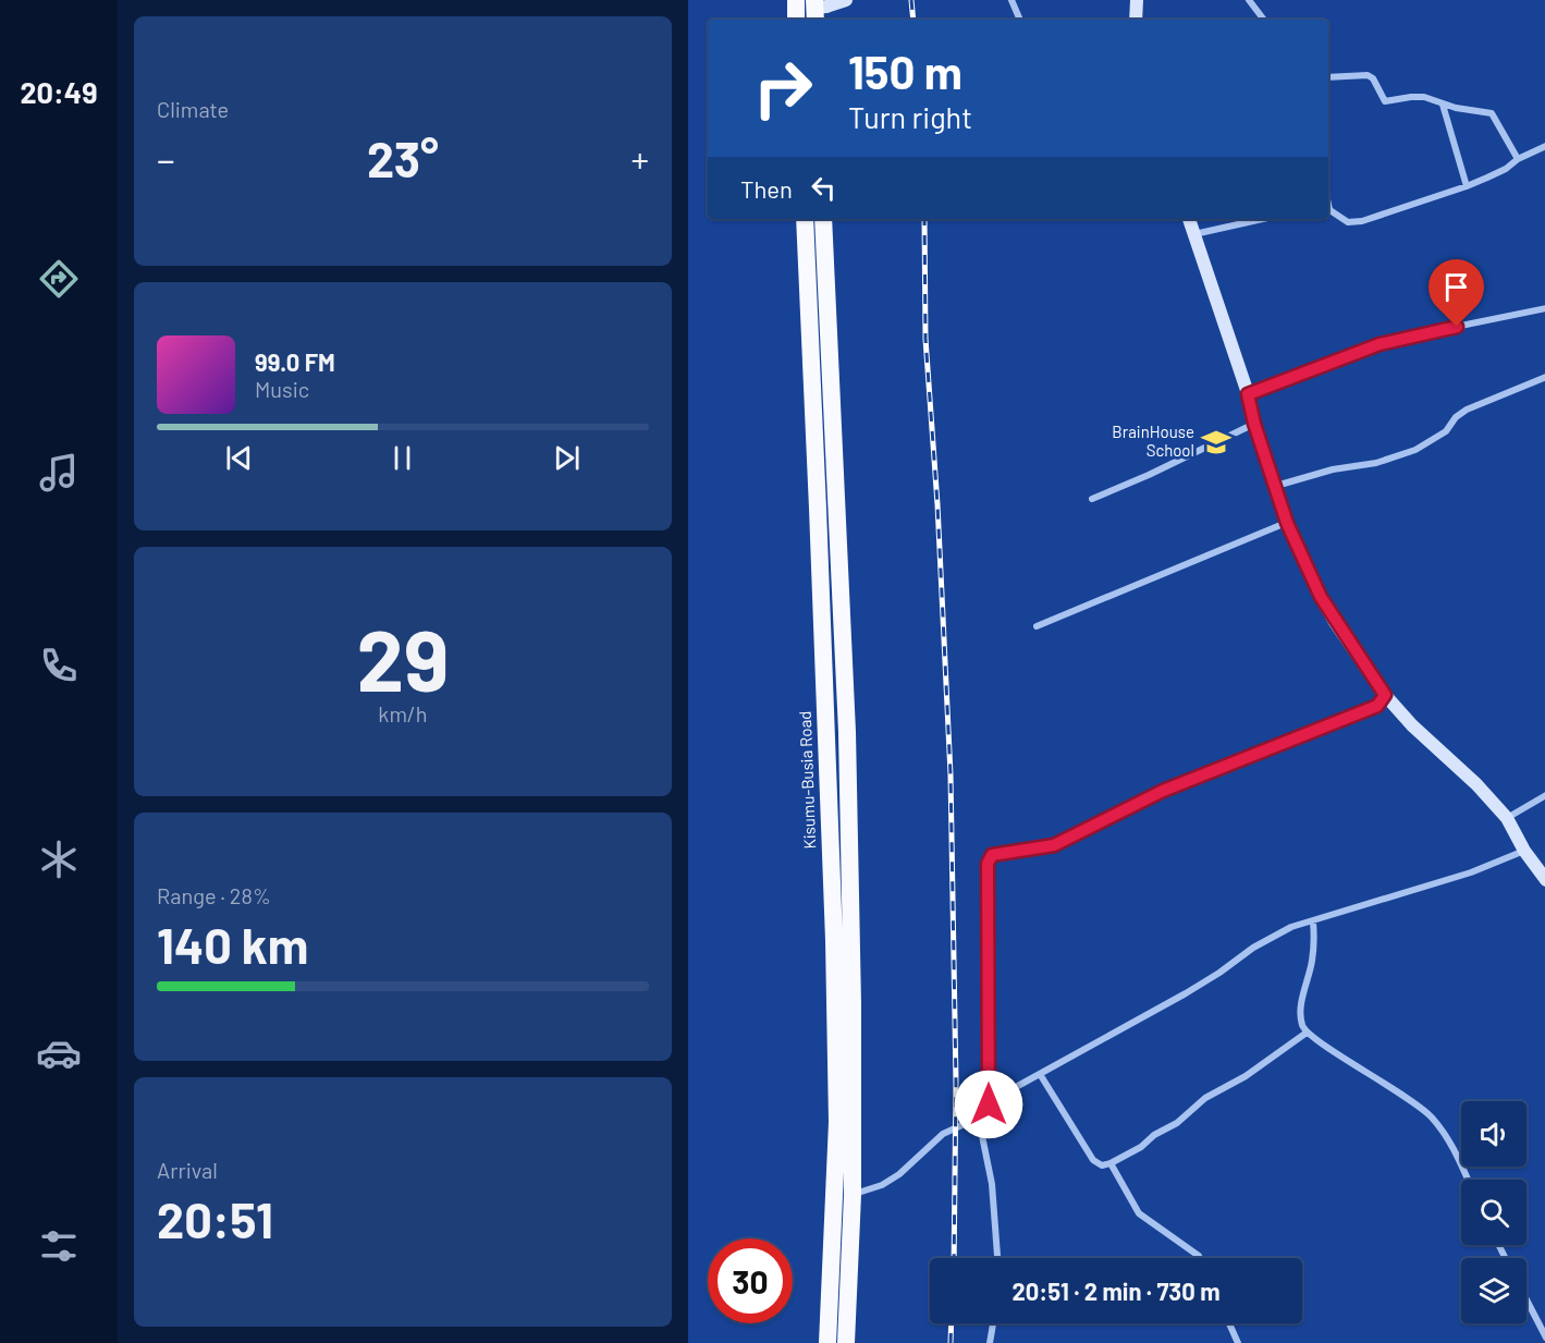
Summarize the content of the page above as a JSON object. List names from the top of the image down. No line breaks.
{"streets":{"highway":["Kisumu-Busia Road"]},"places":{"school or university":["BrainHouse School"]},"page":{"tabs":"20:49","tile":["Climate",["29","km/h"],["Range · 28%","140 km"],["Arrival","20:51"]],"turn":["150 m","Turn right"],"heat":["−","23°","+"],"then":"Then","song":["99.0 FM","Music"],"limit":"30","trip":"20:51 · 2 min · 730 m"}}
